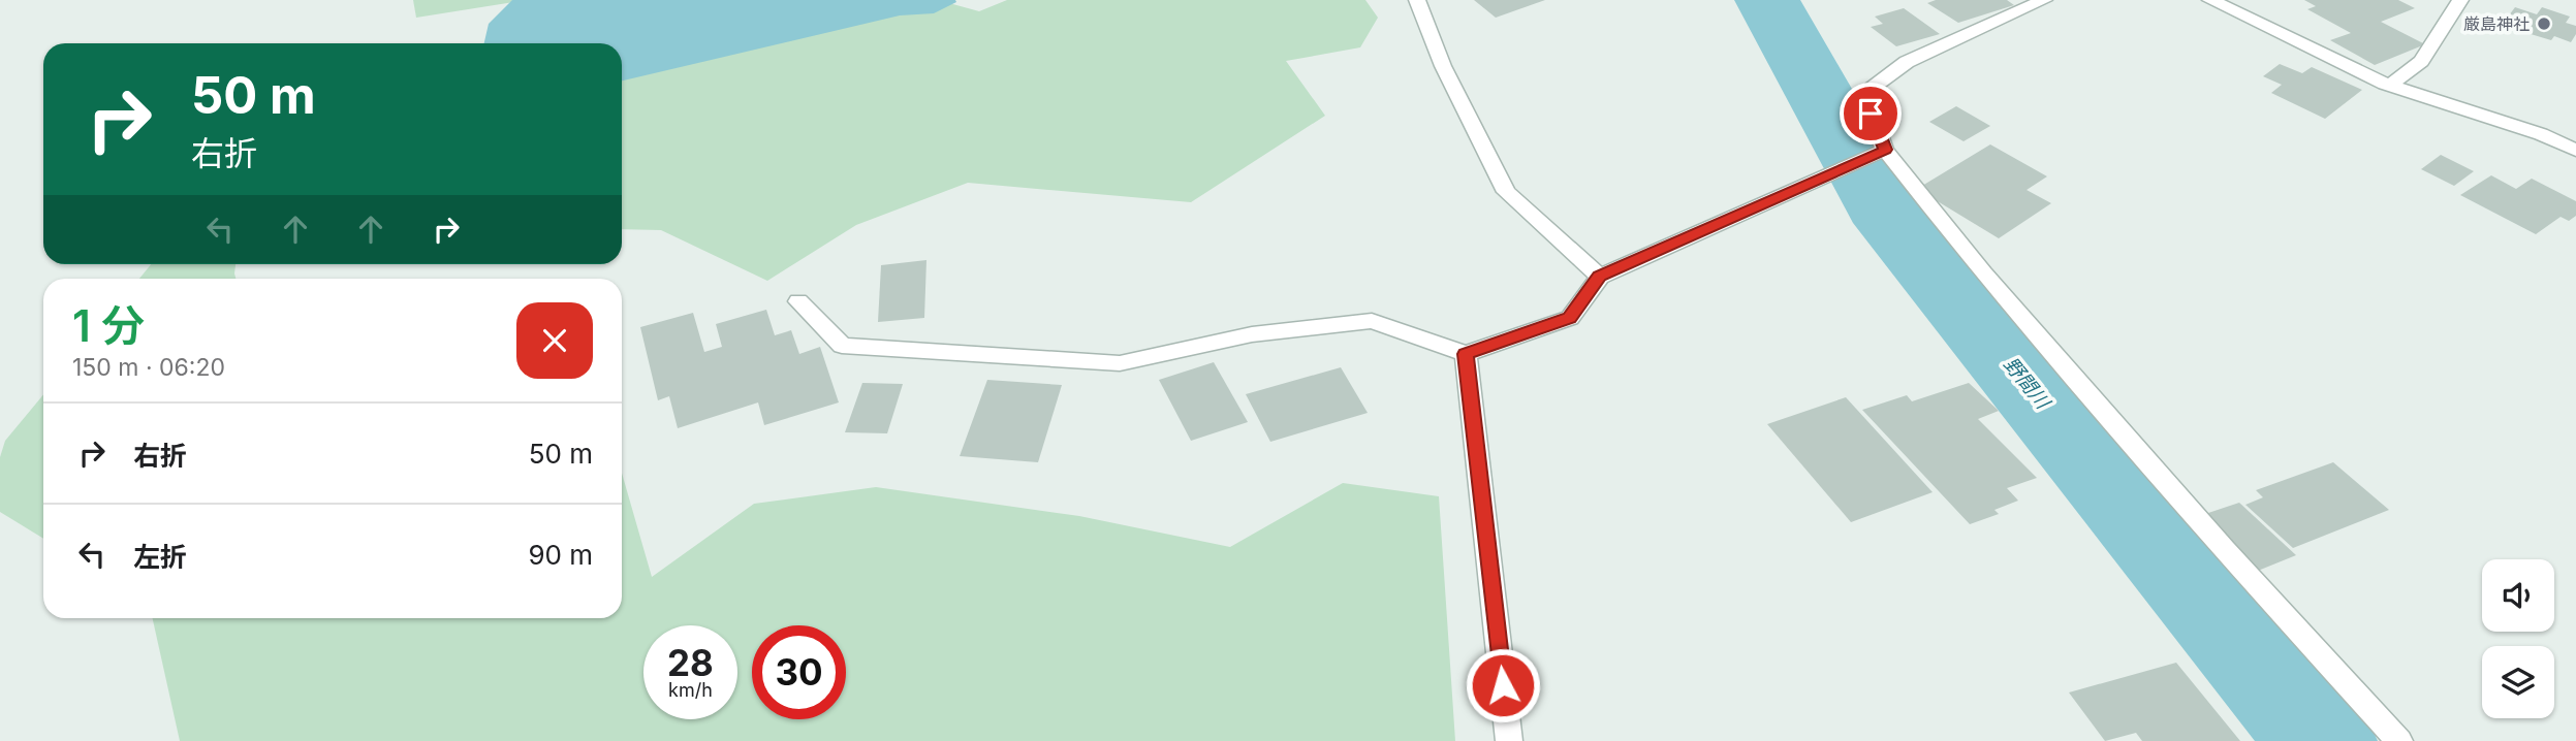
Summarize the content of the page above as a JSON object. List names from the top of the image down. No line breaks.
{"water":["野間川"],"places":["厳島神社"],"page":{"turn":["50 m","右折"],"heading":["1 分","150 m · 06:20"],"list":[{"name":"右折","value":"50 m"},{"name":"左折","value":"90 m"}],"speed":"28 km/h","limit":"30"}}
